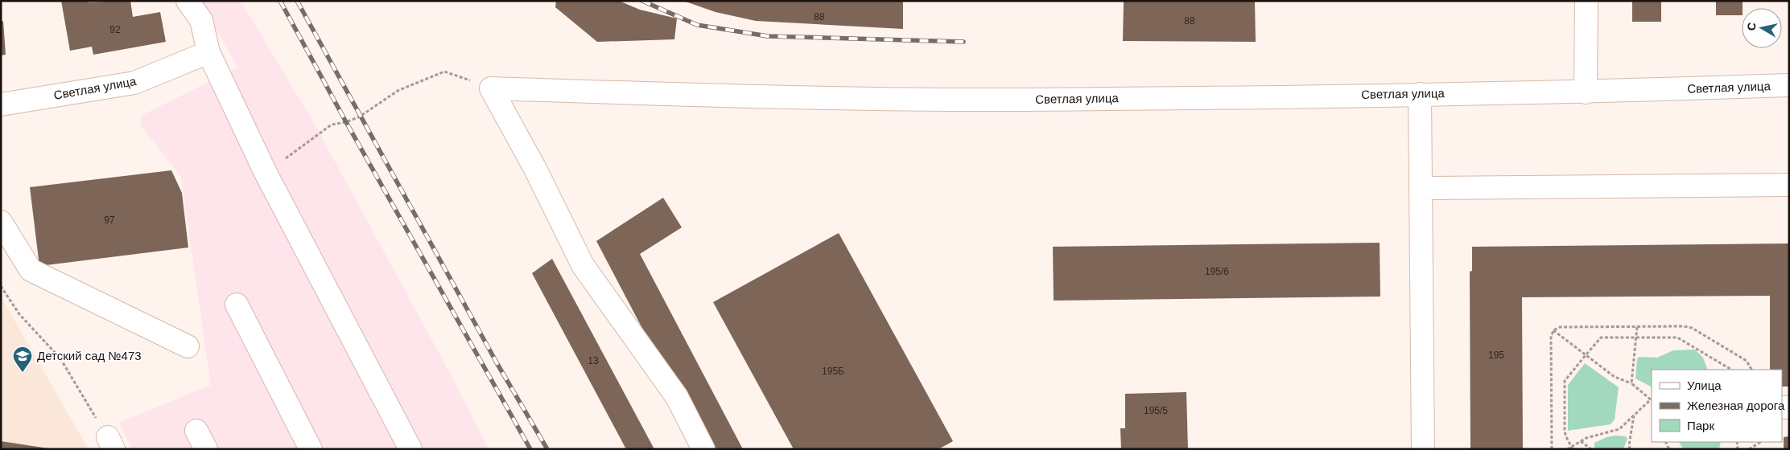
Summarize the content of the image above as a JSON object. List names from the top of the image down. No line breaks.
{"streets":{"street":["Светлая улица"]},"places":{"school or university":["Детский сад №473"]},"house_numbers":["88","88","92","97","195/6","195","13","195Б","195/5"],"legend":["Улица","Железная дорога","Парк"],"north":"left"}
